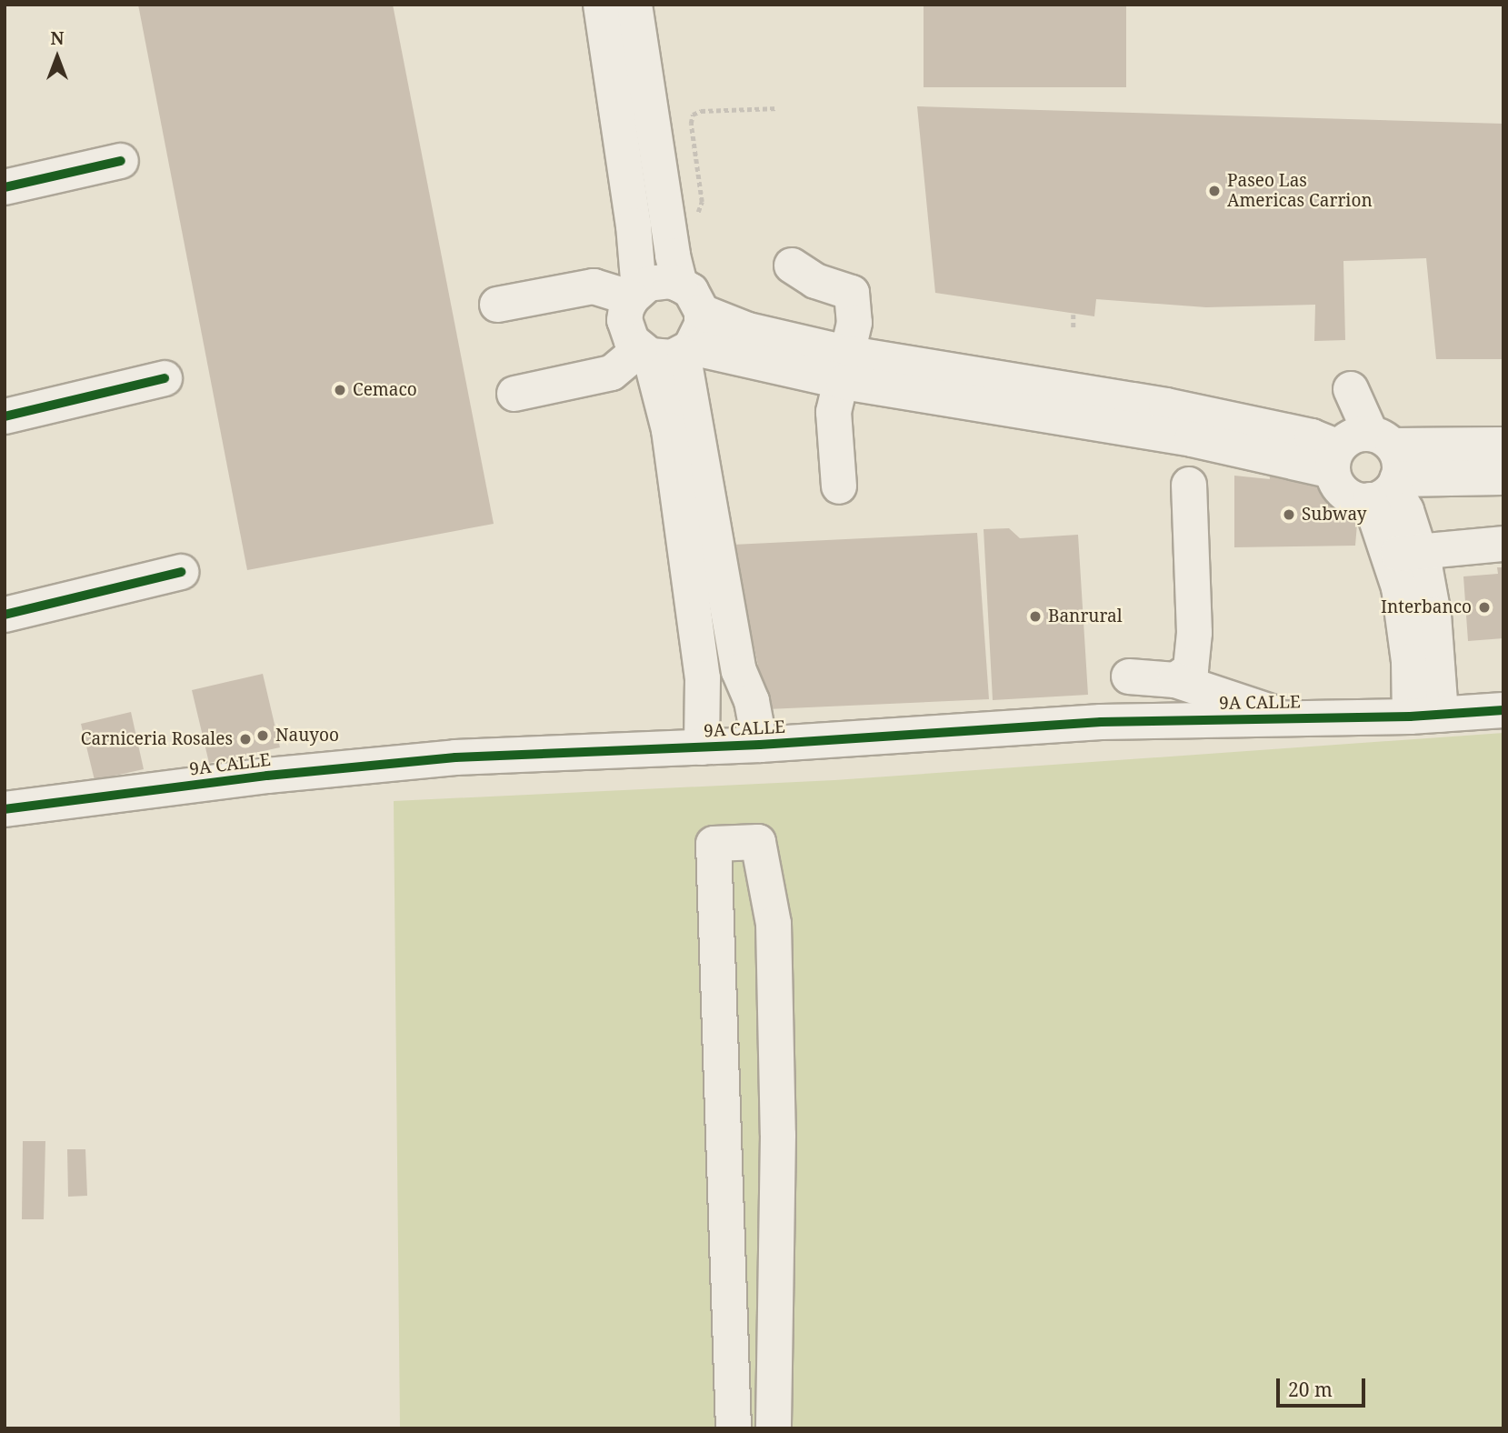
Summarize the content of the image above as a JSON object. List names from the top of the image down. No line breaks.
{"streets":{"street":["9A CALLE"]},"places":["Paseo Las Americas Carrion","Cemaco","Subway","Interbanco","Banrural","Nauyoo","Carniceria Rosales"],"scale_bar":"20 m","north":"top"}
